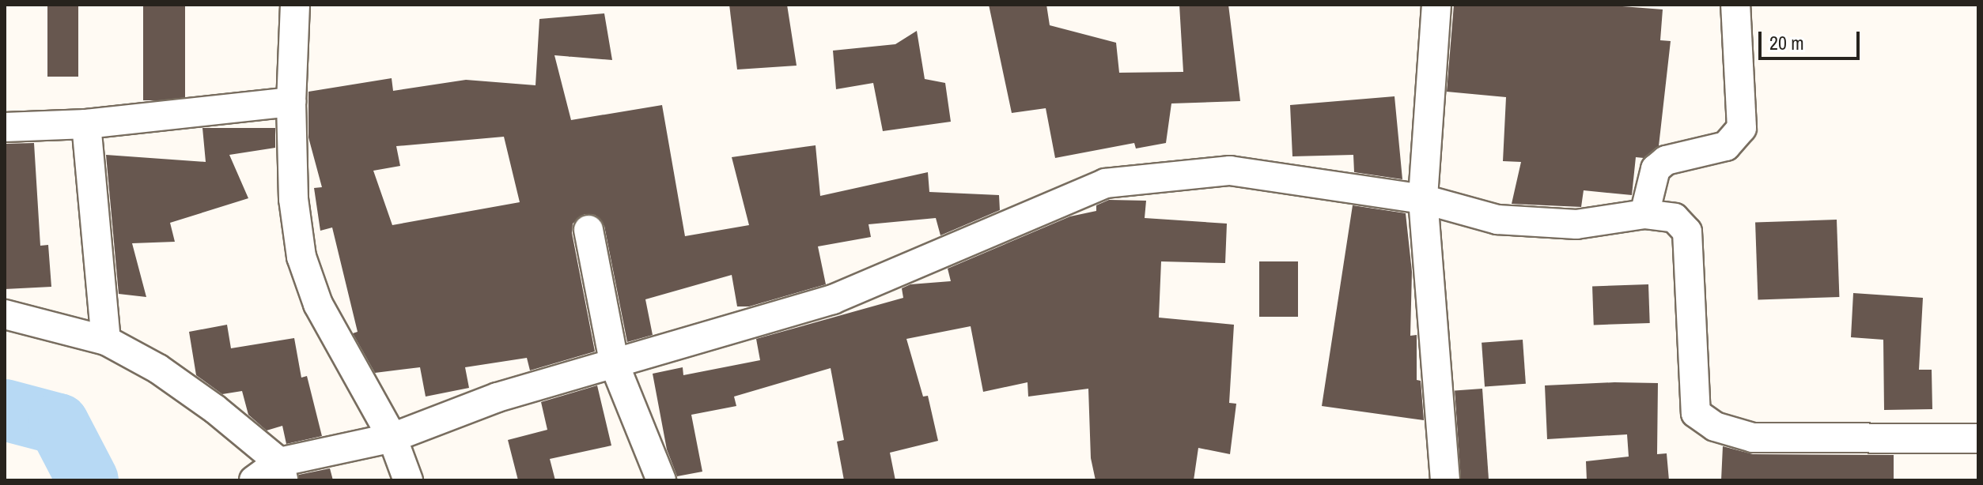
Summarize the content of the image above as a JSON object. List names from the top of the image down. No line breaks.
{"scale_bar":"20 m"}
